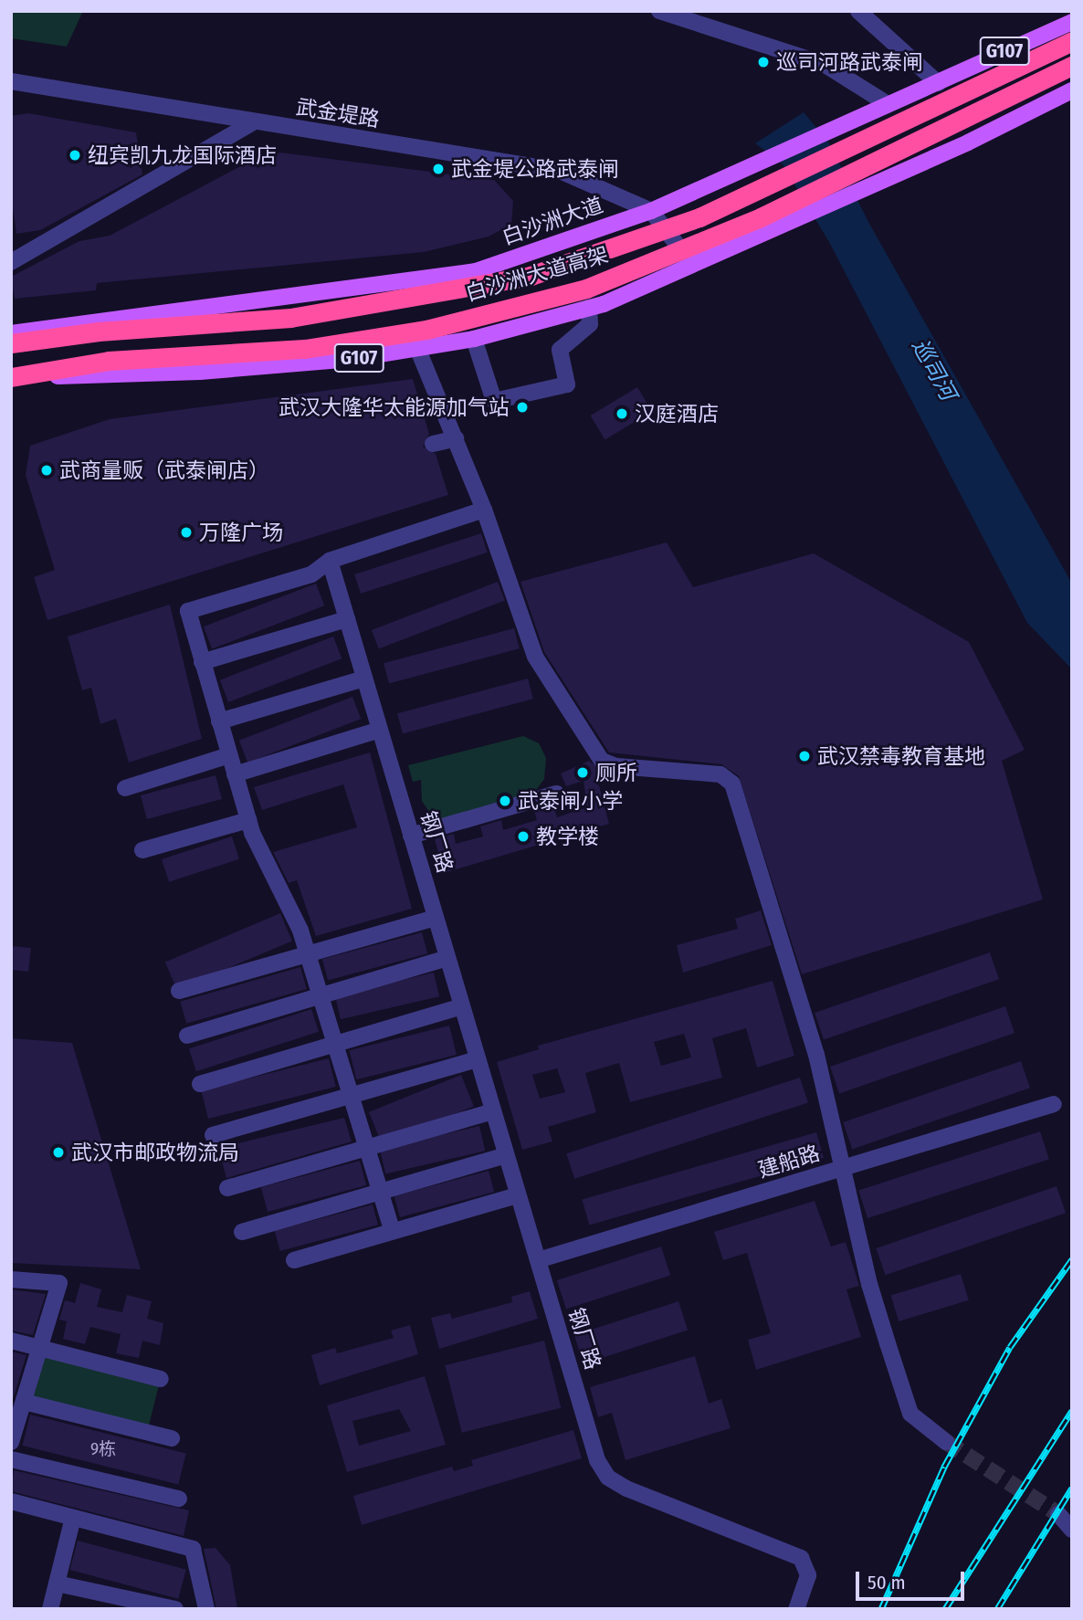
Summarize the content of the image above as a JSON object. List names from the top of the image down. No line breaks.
{"streets":{"highway":["白沙洲大道高架"],"main road":["G107","白沙洲大道"],"street":["武金堤路","钢厂路","建船路"]},"crossings":[["G107","白沙洲大道高架"],["武金堤路","白沙洲大道"],["钢厂路","建船路"]],"water":["巡司河"],"places":["巡司河路武泰闸","纽宾凯九龙国际酒店","武金堤公路武泰闸","武汉大隆华太能源加气站","汉庭酒店","武商量贩（武泰闸店）","万隆广场","武汉禁毒教育基地","厕所","武泰闸小学","教学楼","武汉市邮政物流局"],"house_numbers":["9栋"],"scale_bar":"50 m"}
